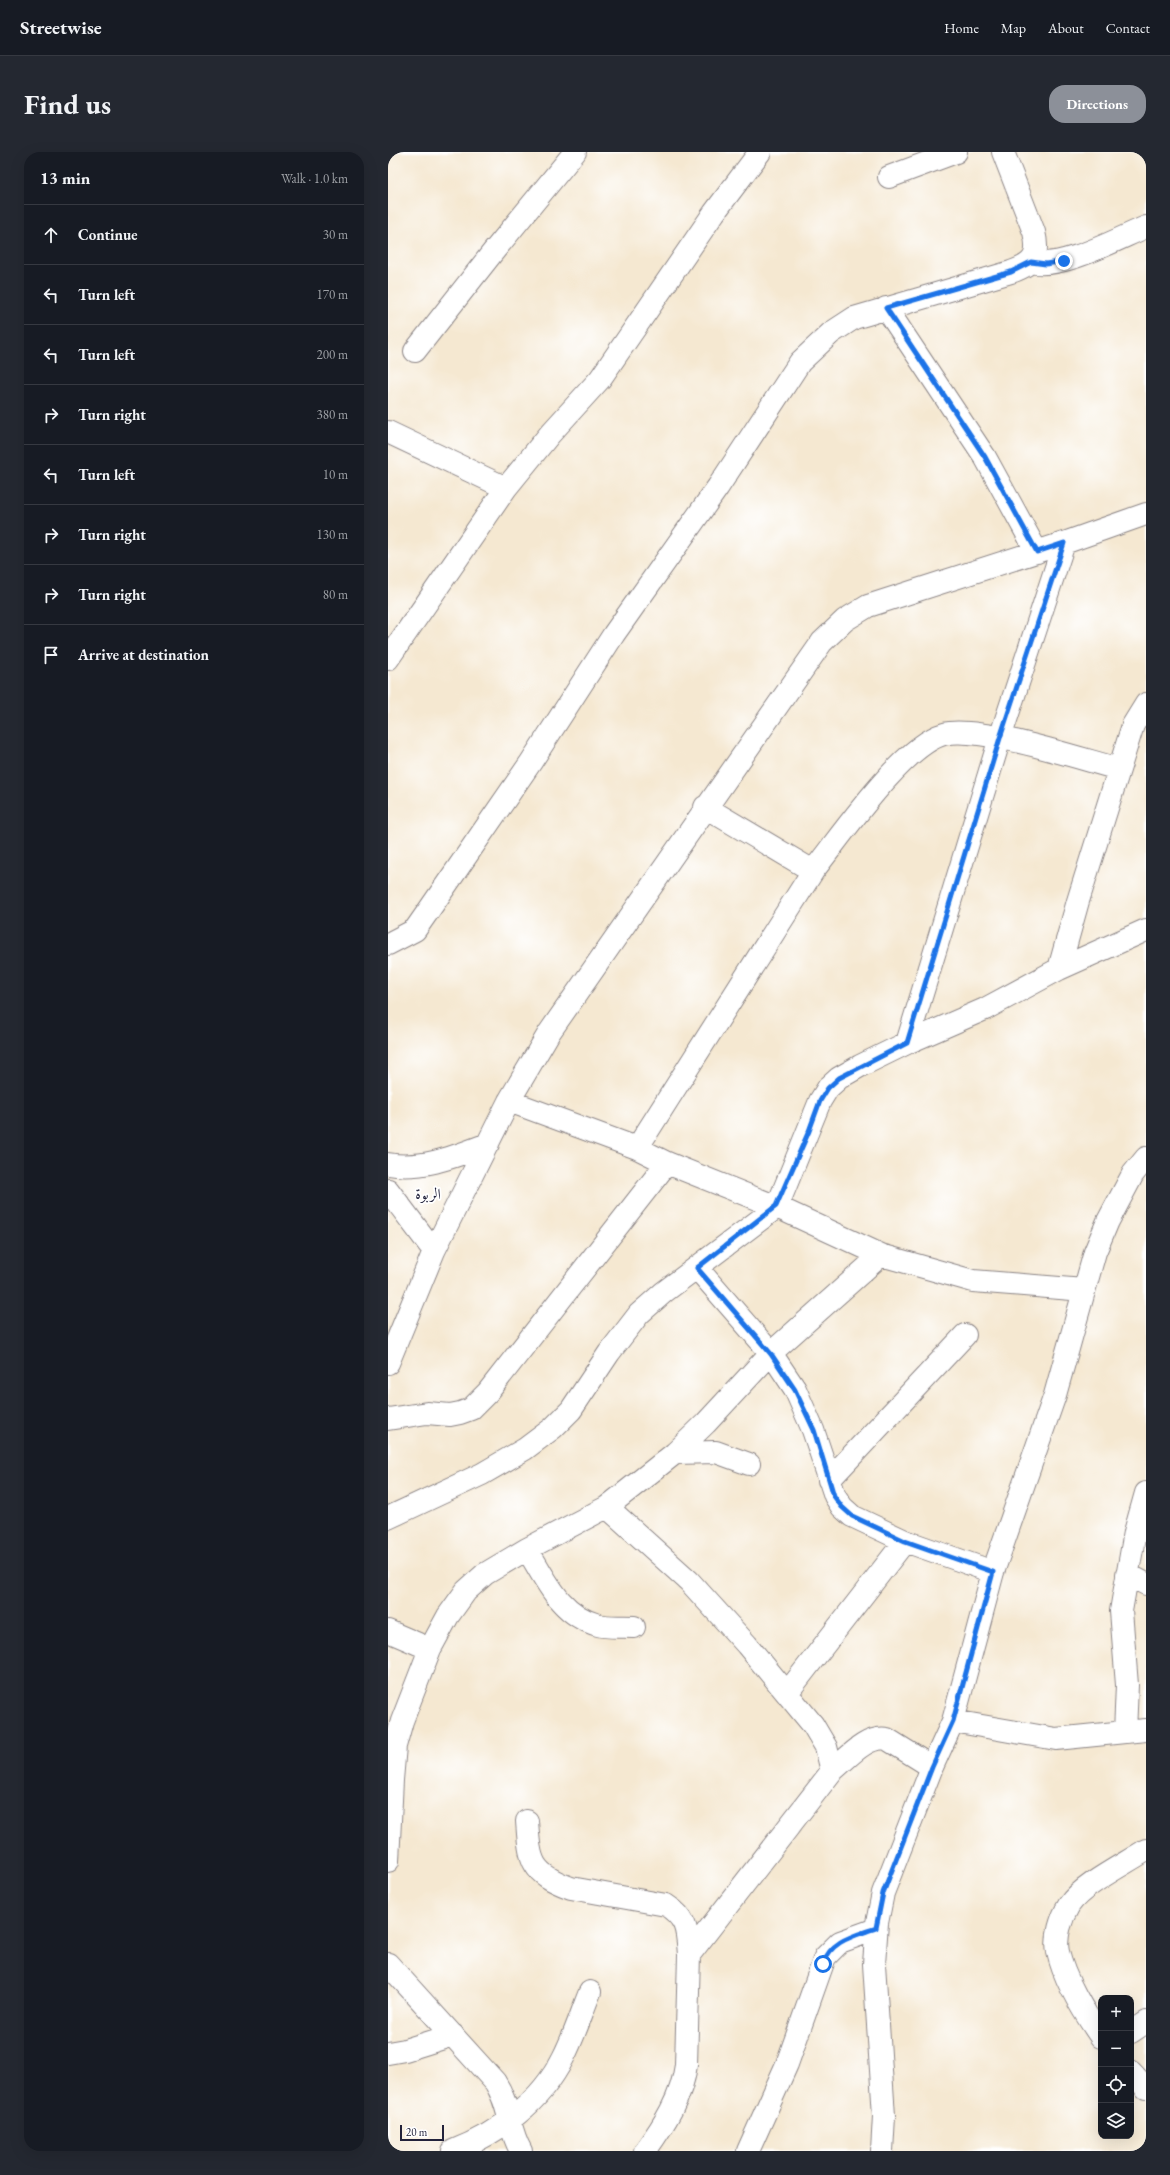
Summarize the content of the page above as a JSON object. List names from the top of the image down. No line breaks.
{"districts":["الربوة"],"scale_bar":"20 m","page":{"header":"Streetwise","nav":["Home","Map","About","Contact"],"buttons":"Directions","title":"Find us","heading":["13 min","Walk · 1.0 km"],"list":[["Continue","30 m"],["Turn left","170 m"],["Turn left","200 m"],["Turn right","380 m"],["Turn left","10 m"],["Turn right","130 m"],["Turn right","80 m"],"Arrive at destination"],"map_buttons":["+","−"],"scale":"20 m"}}
